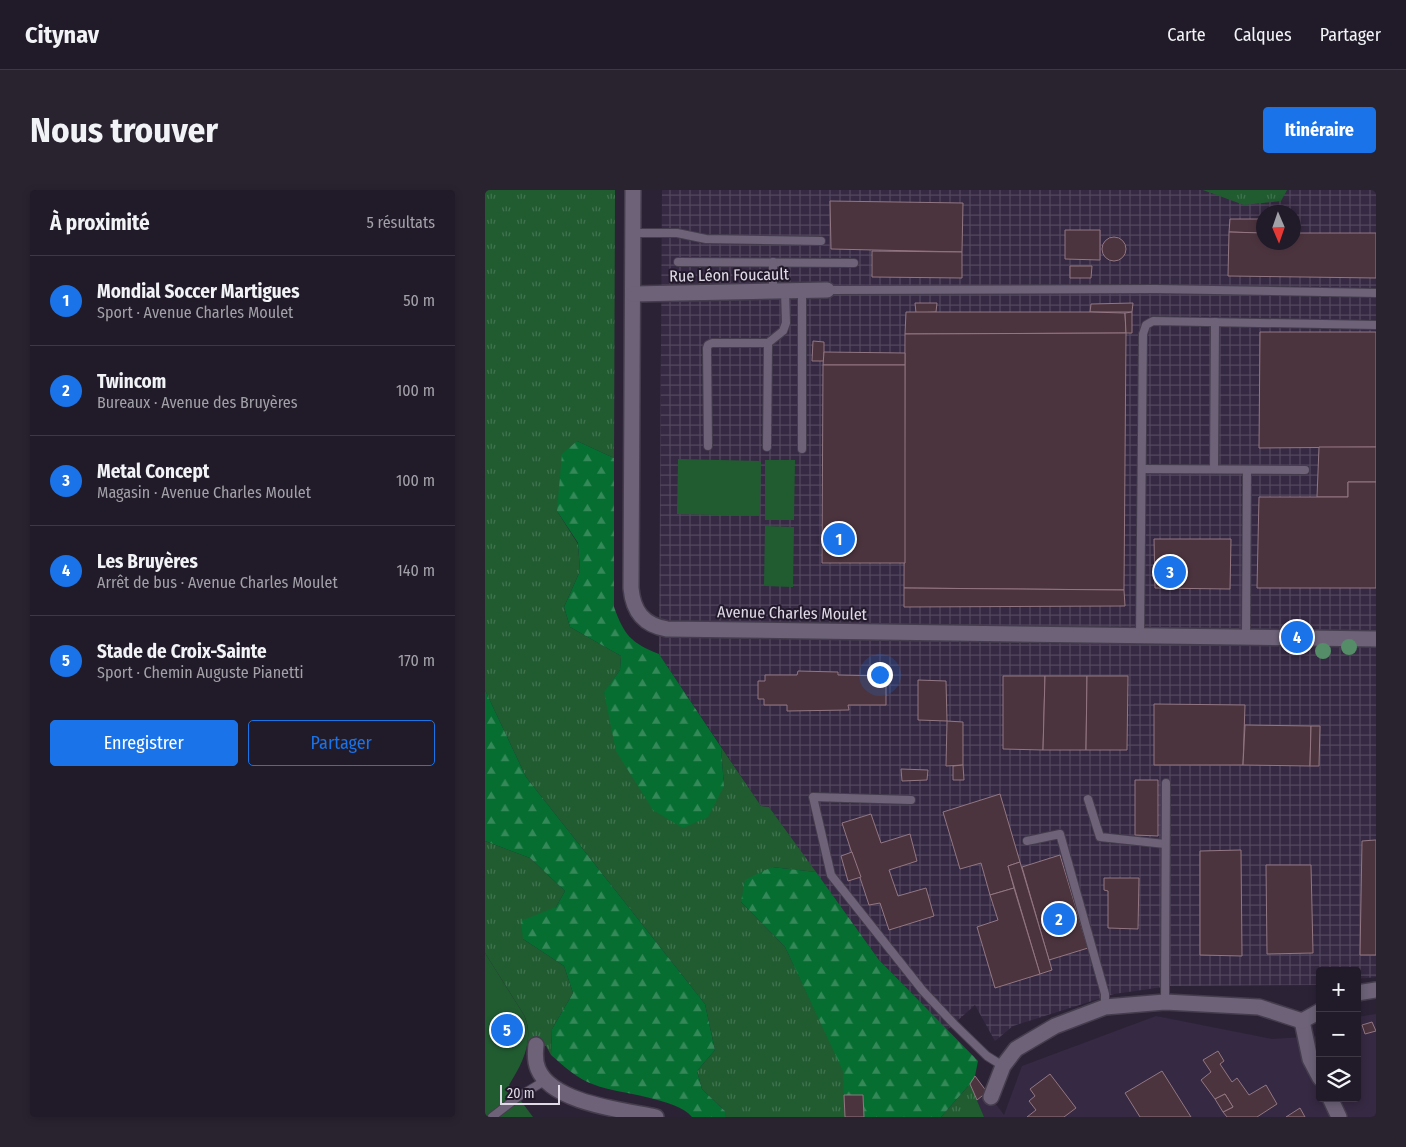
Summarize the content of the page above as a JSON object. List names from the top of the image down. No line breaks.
{"streets":{"street":["Rue Léon Foucault","Avenue Charles Moulet"]},"crossings":[["Rue Léon Foucault","Avenue Charles Moulet"]],"scale_bar":"20 m","north":"bottom","page":{"header":"Citynav","nav":["Carte","Calques","Partager"],"buttons":["Itinéraire",["Enregistrer","Partager"]],"title":"Nous trouver","heading":["À proximité","5 résultats"],"list":[{"mark":"1","name":"Mondial Soccer Martigues","note":"Sport · Avenue Charles Moulet","value":"50 m"},{"mark":"2","name":"Twincom","note":"Bureaux · Avenue des Bruyères","value":"100 m"},{"mark":"3","name":"Metal Concept","note":"Magasin · Avenue Charles Moulet","value":"100 m"},{"mark":"4","name":"Les Bruyères","note":"Arrêt de bus · Avenue Charles Moulet","value":"140 m"},{"mark":"5","name":"Stade de Croix-Sainte","note":"Sport · Chemin Auguste Pianetti","value":"170 m"}],"pins":["1","3","4","2","5"],"map_buttons":["+","−"],"scale":"20 m"}}
